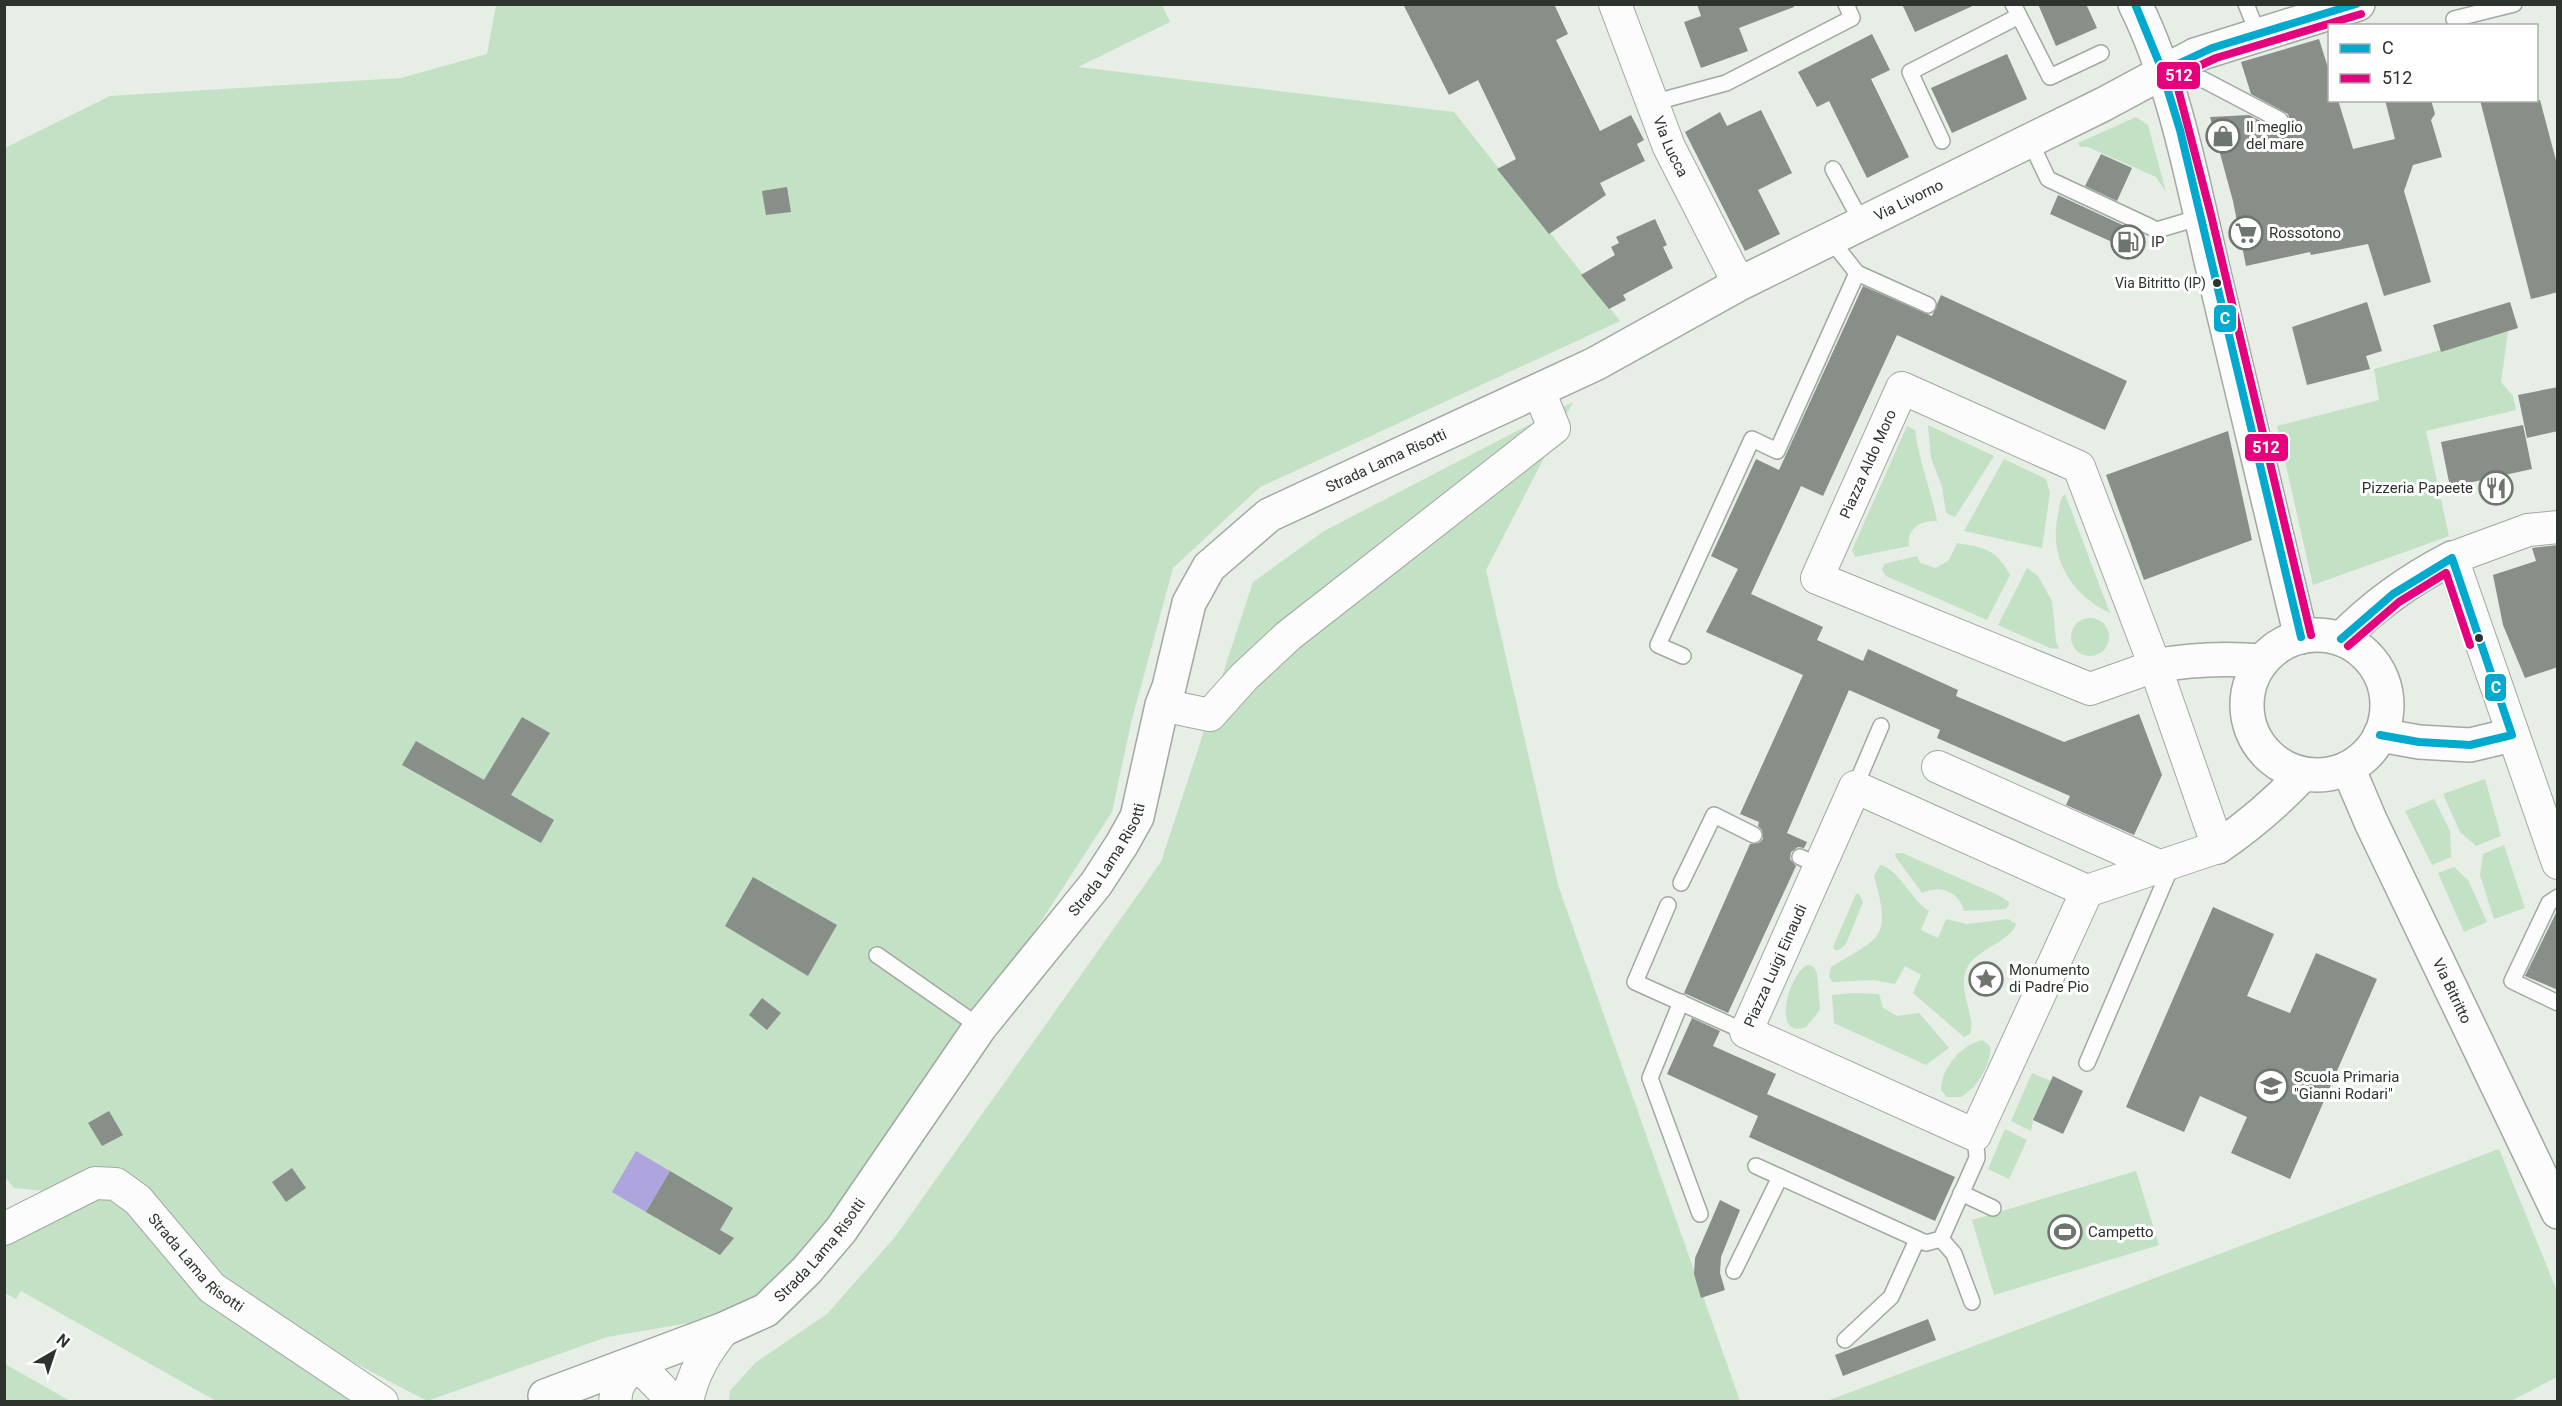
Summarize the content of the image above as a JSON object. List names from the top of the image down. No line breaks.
{"streets":{"street":["Via Lucca","Via Livorno","Strada Lama Risotti","Piazza Aldo Moro","Piazza Luigi Einaudi","Via Bitritto"]},"crossings":[["Via Lucca","Via Livorno"],["Via Livorno","Strada Lama Risotti"]],"places":{"shop":["Il meglio del mare"],"supermarket":["Rossotono"],"fuel station":["IP"],"other":["Via Bitritto (IP)"],"restaurant":["Pizzeria Papeete"],"place":["Monumento di Padre Pio"],"school or university":["Scuola Primaria \"Gianni Rodari\""],"sports":["Campetto"]},"lines":["transit line C","transit line 512"],"legend":["C","512"],"north":"top right"}
